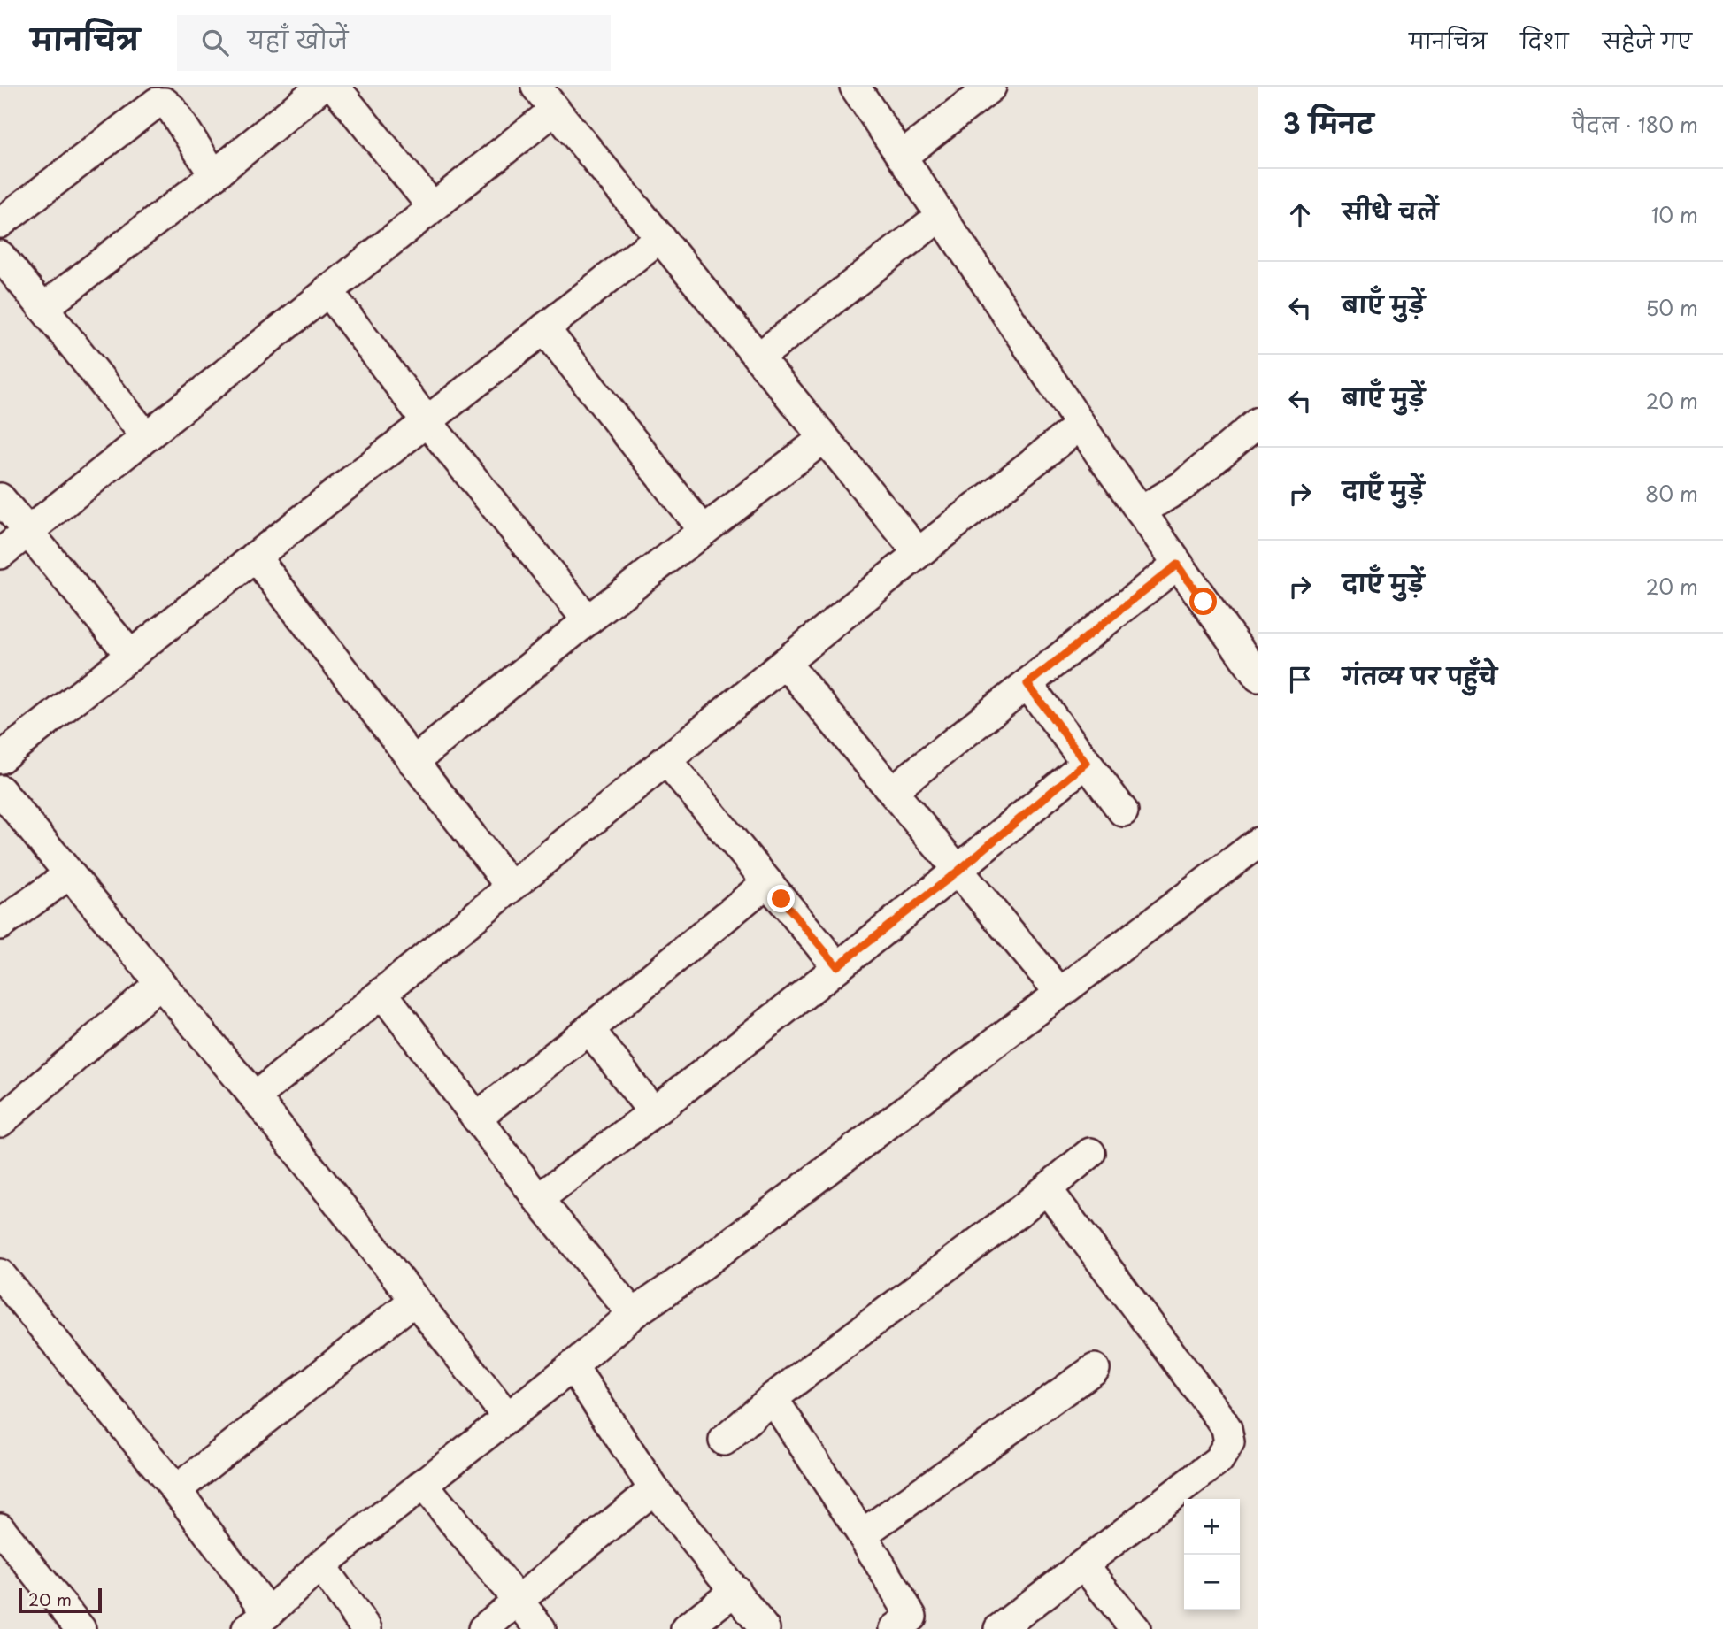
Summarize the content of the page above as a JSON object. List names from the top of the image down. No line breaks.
{"scale_bar":"20 m","page":{"header":"मानचित्र","search":"यहाँ खोजें","nav":["मानचित्र","दिशा","सहेजे गए"],"heading":["3 मिनट","पैदल · 180 m"],"list":[["सीधे चलें","10 m"],["बाएँ मुड़ें","50 m"],["बाएँ मुड़ें","20 m"],["दाएँ मुड़ें","80 m"],["दाएँ मुड़ें","20 m"],"गंतव्य पर पहुँचे"],"map_buttons":["+","−"],"scale":"20 m"}}
